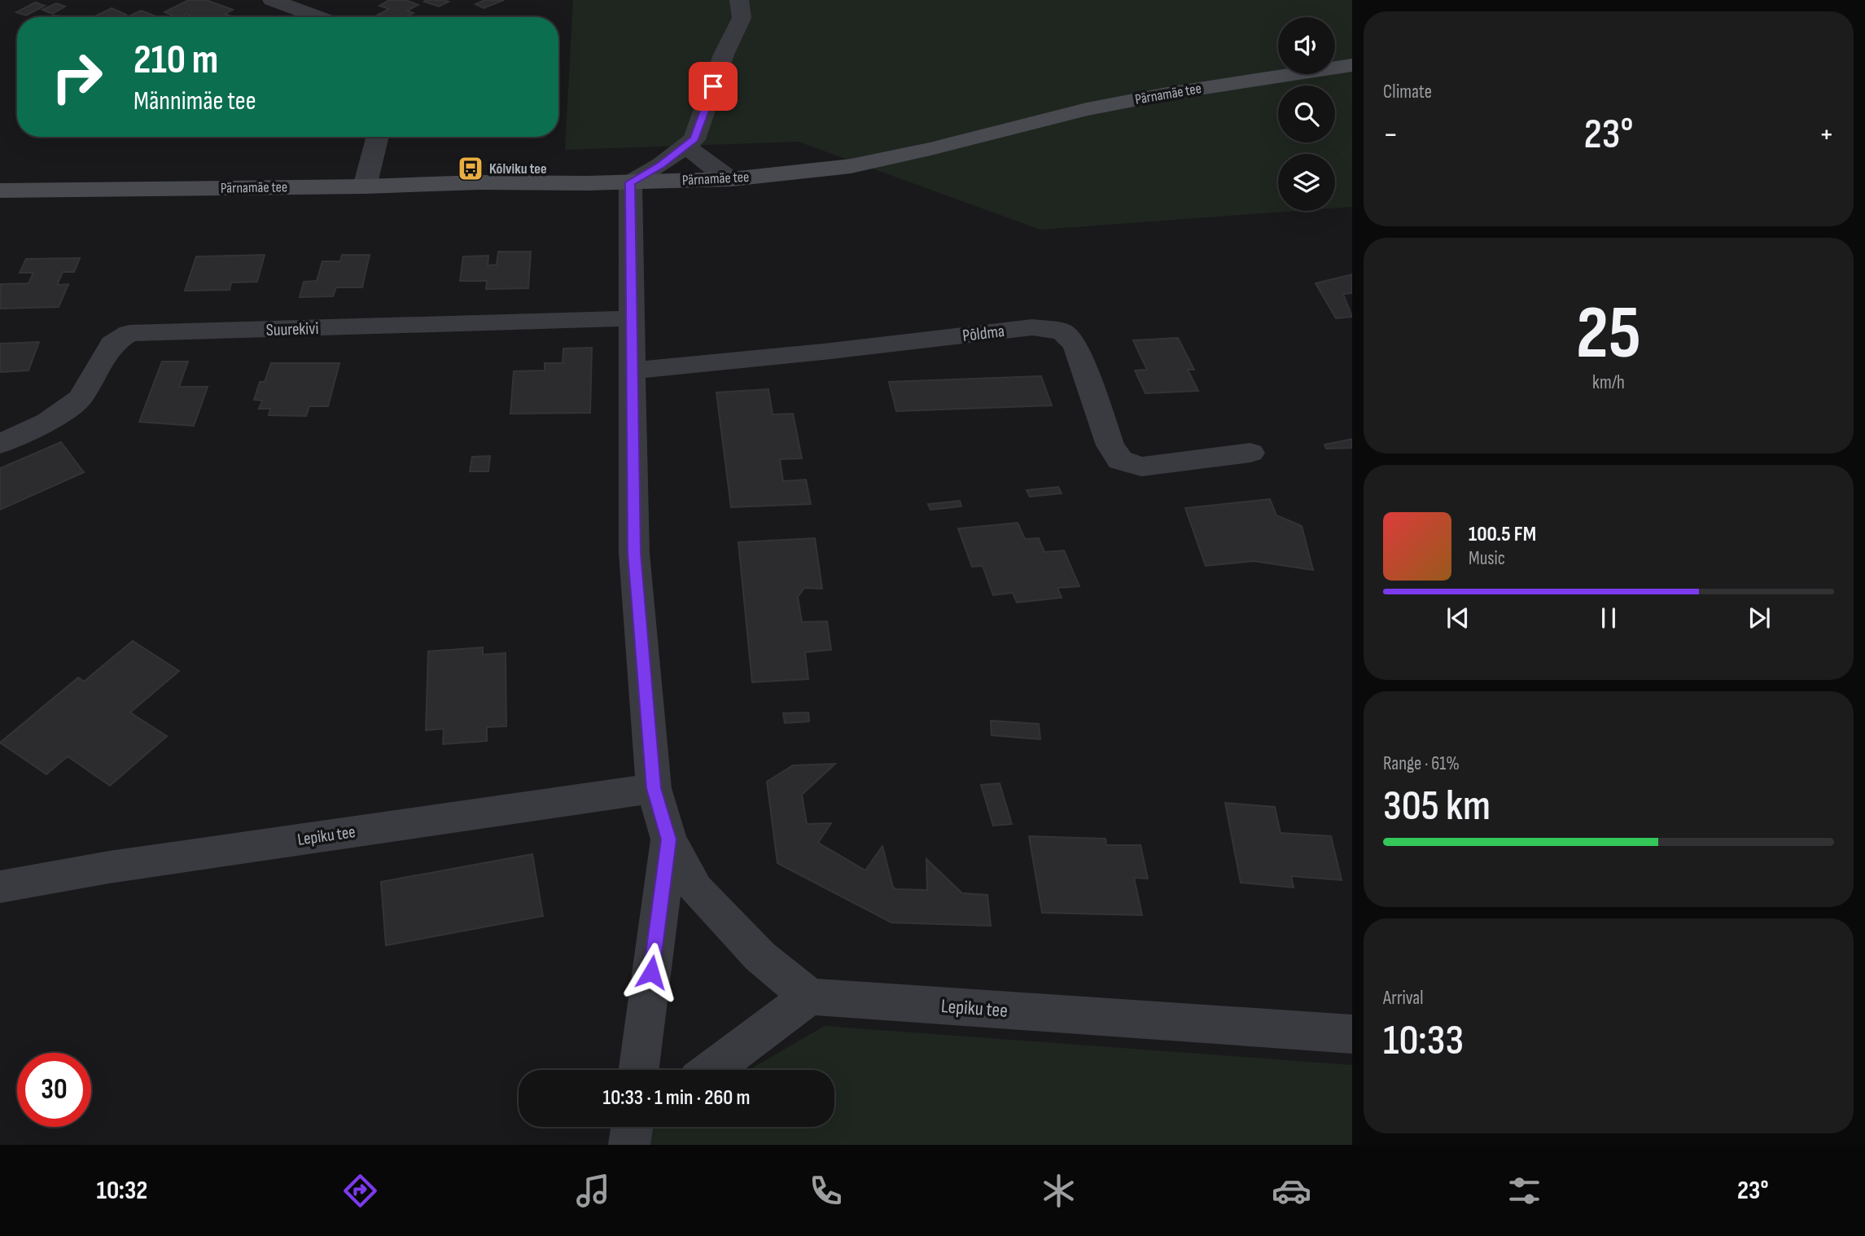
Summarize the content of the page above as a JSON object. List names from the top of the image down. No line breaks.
{"streets":{"main road":["Pärnamäe tee"],"street":["Suurekivi","Põldma","Lepiku tee"]},"places":{"bus stop":["Kõlviku tee"]},"page":{"tile":["Climate",["25","km/h"],["Range · 61%","305 km"],["Arrival","10:33"]],"turn":["210 m","Männimäe tee"],"heat":["−","23°","+"],"song":["100.5 FM","Music"],"limit":"30","trip":"10:33 · 1 min · 260 m","tabs":["10:32","23°"]}}
